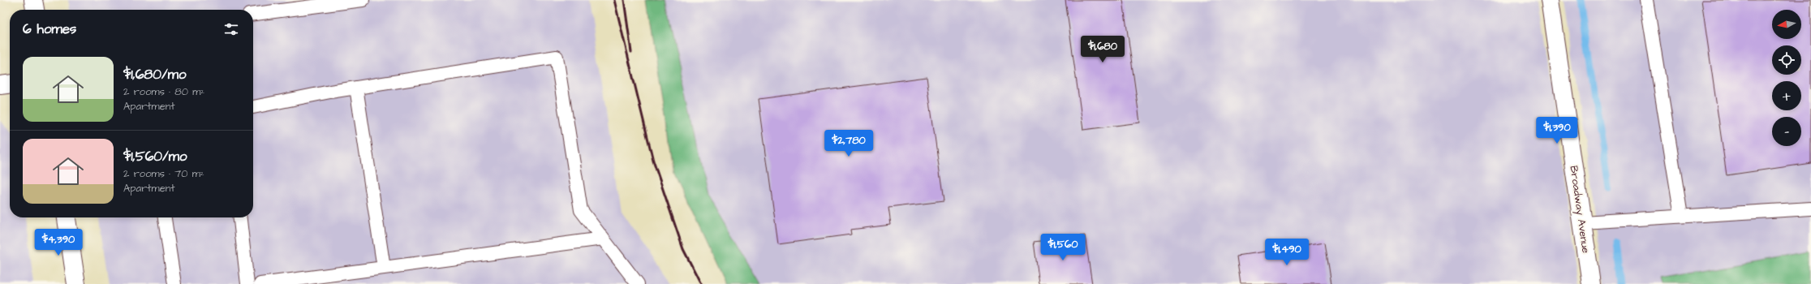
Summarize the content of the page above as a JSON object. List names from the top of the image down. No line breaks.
{"streets":{"street":["Broadway Avenue"]},"north":"left","page":{"map_buttons":["+","−"],"heading":"6 homes","price":["$1,680","$1,390","$2,780","$4,390","$1,560","$1,490"],"list":[{"name":"$1,680/mo","note":"2 rooms · 80 m² · Apartment"},{"name":"$1,560/mo","note":"2 rooms · 70 m² · Apartment"}]}}
